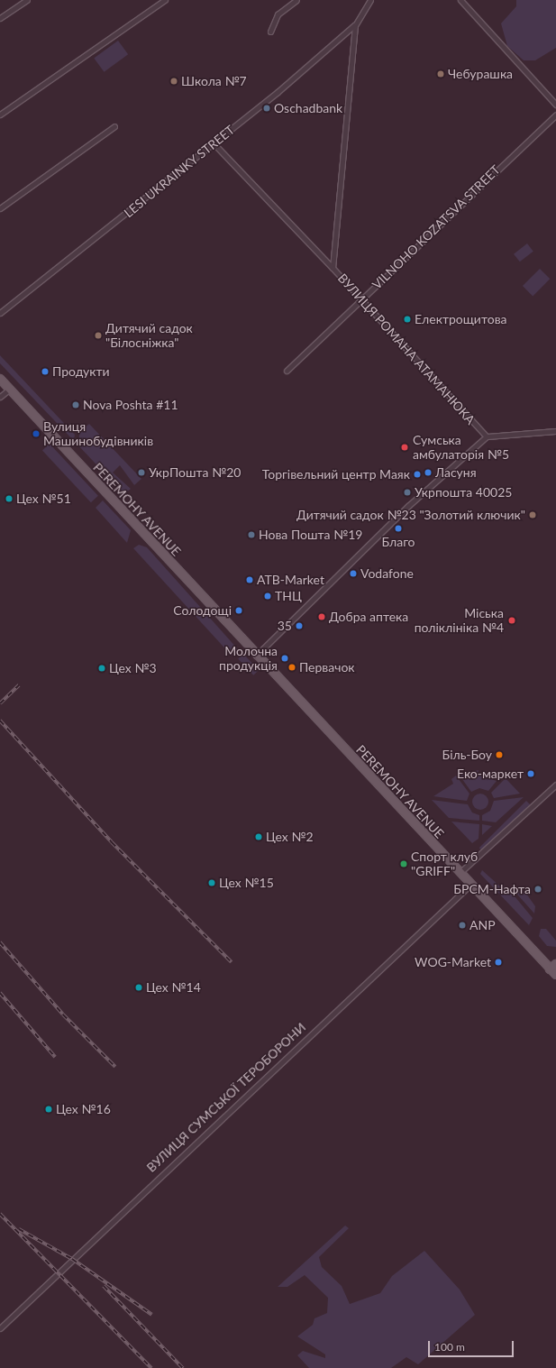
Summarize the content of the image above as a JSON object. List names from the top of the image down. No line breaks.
{"streets":{"main road":["PEREMOHY AVENUE"],"street":["LESI UKRAINKY STREET","VILNOHO KOZATSVA STREET","ВУЛИЦЯ РОМАНА АТАМАНЮКА","ВУЛИЦЯ СУМСЬКОЇ ТЕРОБОРОНИ"]},"crossings":[["LESI UKRAINKY STREET","ВУЛИЦЯ РОМАНА АТАМАНЮКА"],["VILNOHO KOZATSVA STREET","ВУЛИЦЯ РОМАНА АТАМАНЮКА"],["PEREMOHY AVENUE","ВУЛИЦЯ СУМСЬКОЇ ТЕРОБОРОНИ"]],"places":["Чебурашка","Школа №7","Oschadbank","Електрощитова","Дитячий садок \"Білосніжка\"","Продукти","Nova Poshta #11","Вулиця Машинобудівників","Сумська амбулаторія №5","УкрПошта №20","Ласуня","Торгівельний центр Маяк","Укрпошта 40025","Цех №51","Дитячий садок №23 \"Золотий ключик\"","Благо","Нова Пошта №19","Vodafone","ATB-Market","ТНЦ","Солодощі","Добра аптека","Міська поліклініка №4","35","Молочна продукція","Первачок","Цех №3","Біль-Боу","Еко-маркет","Цех №2","Спорт клуб \"GRIFF\"","Цех №15","БРСМ-Нафта","ANP","WOG-Market","Цех №14","Цех №16"],"scale_bar":"100 m"}
